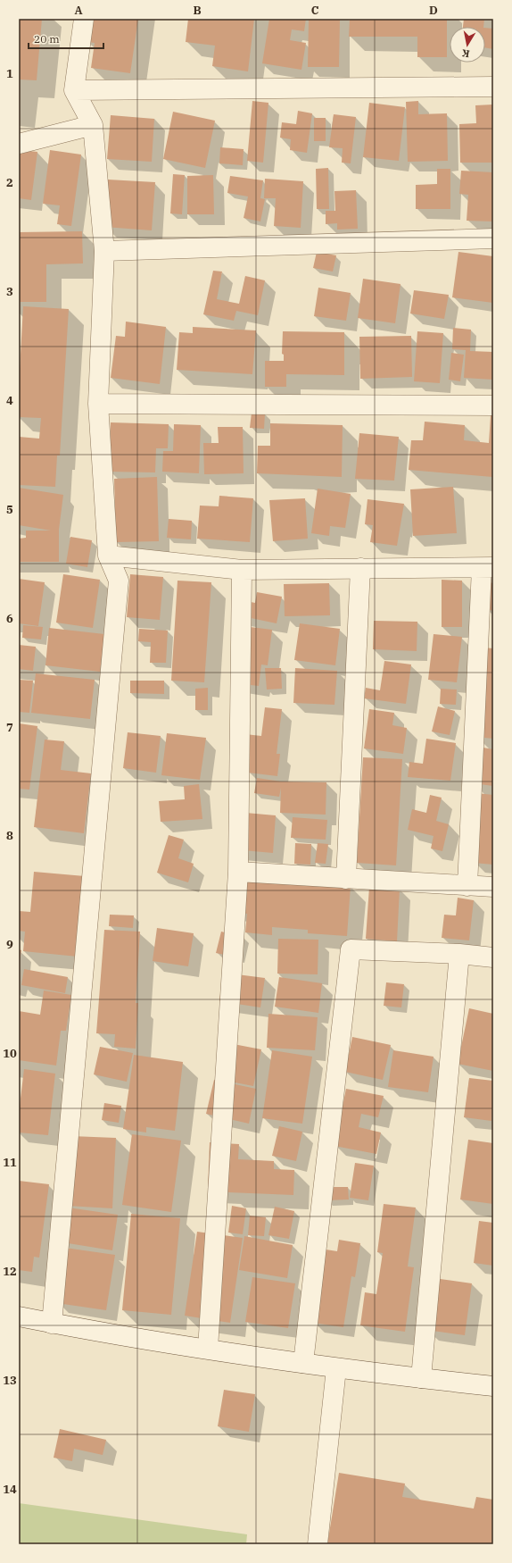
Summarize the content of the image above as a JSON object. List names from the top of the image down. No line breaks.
{"scale_bar":"20 m","north":"bottom","grid":{"columns":["A","B","C","D"],"rows":["1","2","3","4","5","6","7","8","9","10","11","12","13","14"]}}
